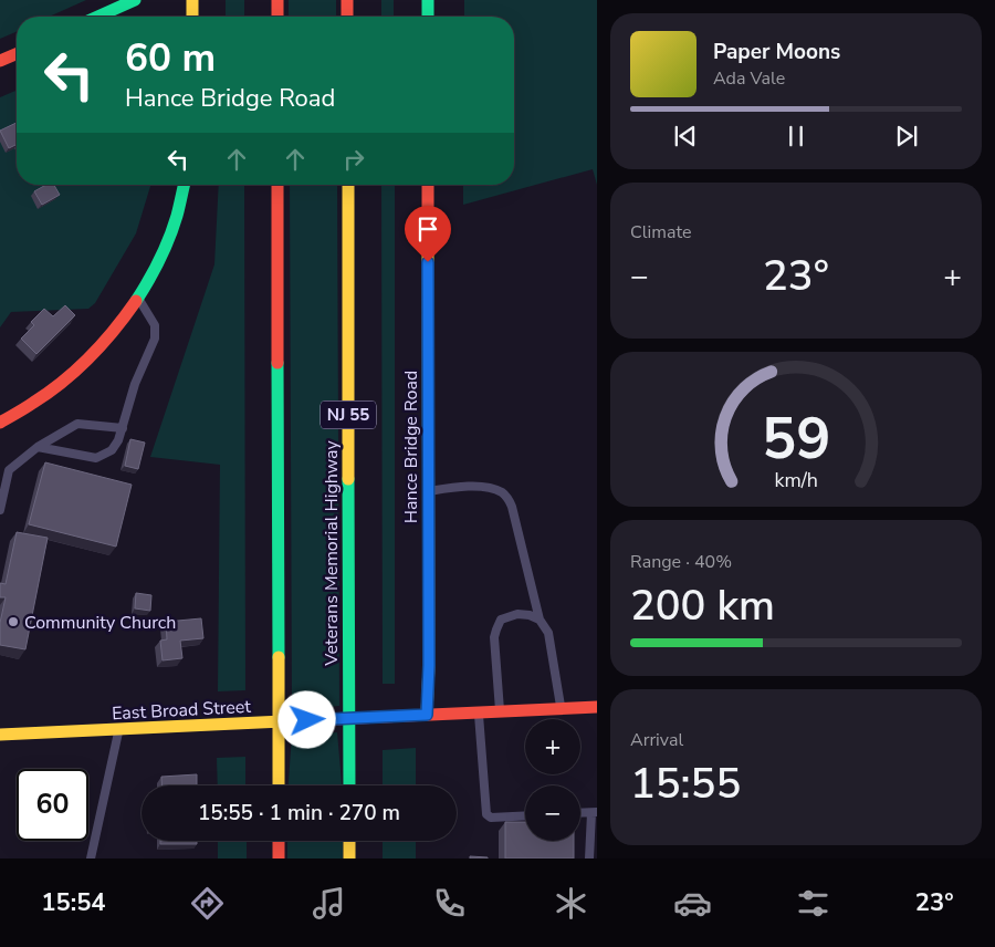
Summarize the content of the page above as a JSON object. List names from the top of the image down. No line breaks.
{"streets":{"main road":["NJ 55","Hance Bridge Road","Veterans Memorial Highway","East Broad Street"]},"crossings":[["Hance Bridge Road","East Broad Street"]],"places":["Community Church"],"page":{"turn":["60 m","Hance Bridge Road"],"song":["Paper Moons","Ada Vale"],"tile":["Climate",["Range · 40%","200 km"],["Arrival","15:55"]],"heat":["−","23°","+"],"map_buttons":["+","−"],"limit":"60","trip":"15:55 · 1 min · 270 m","tabs":["15:54","23°"],"gauge":["59","km/h"]}}
